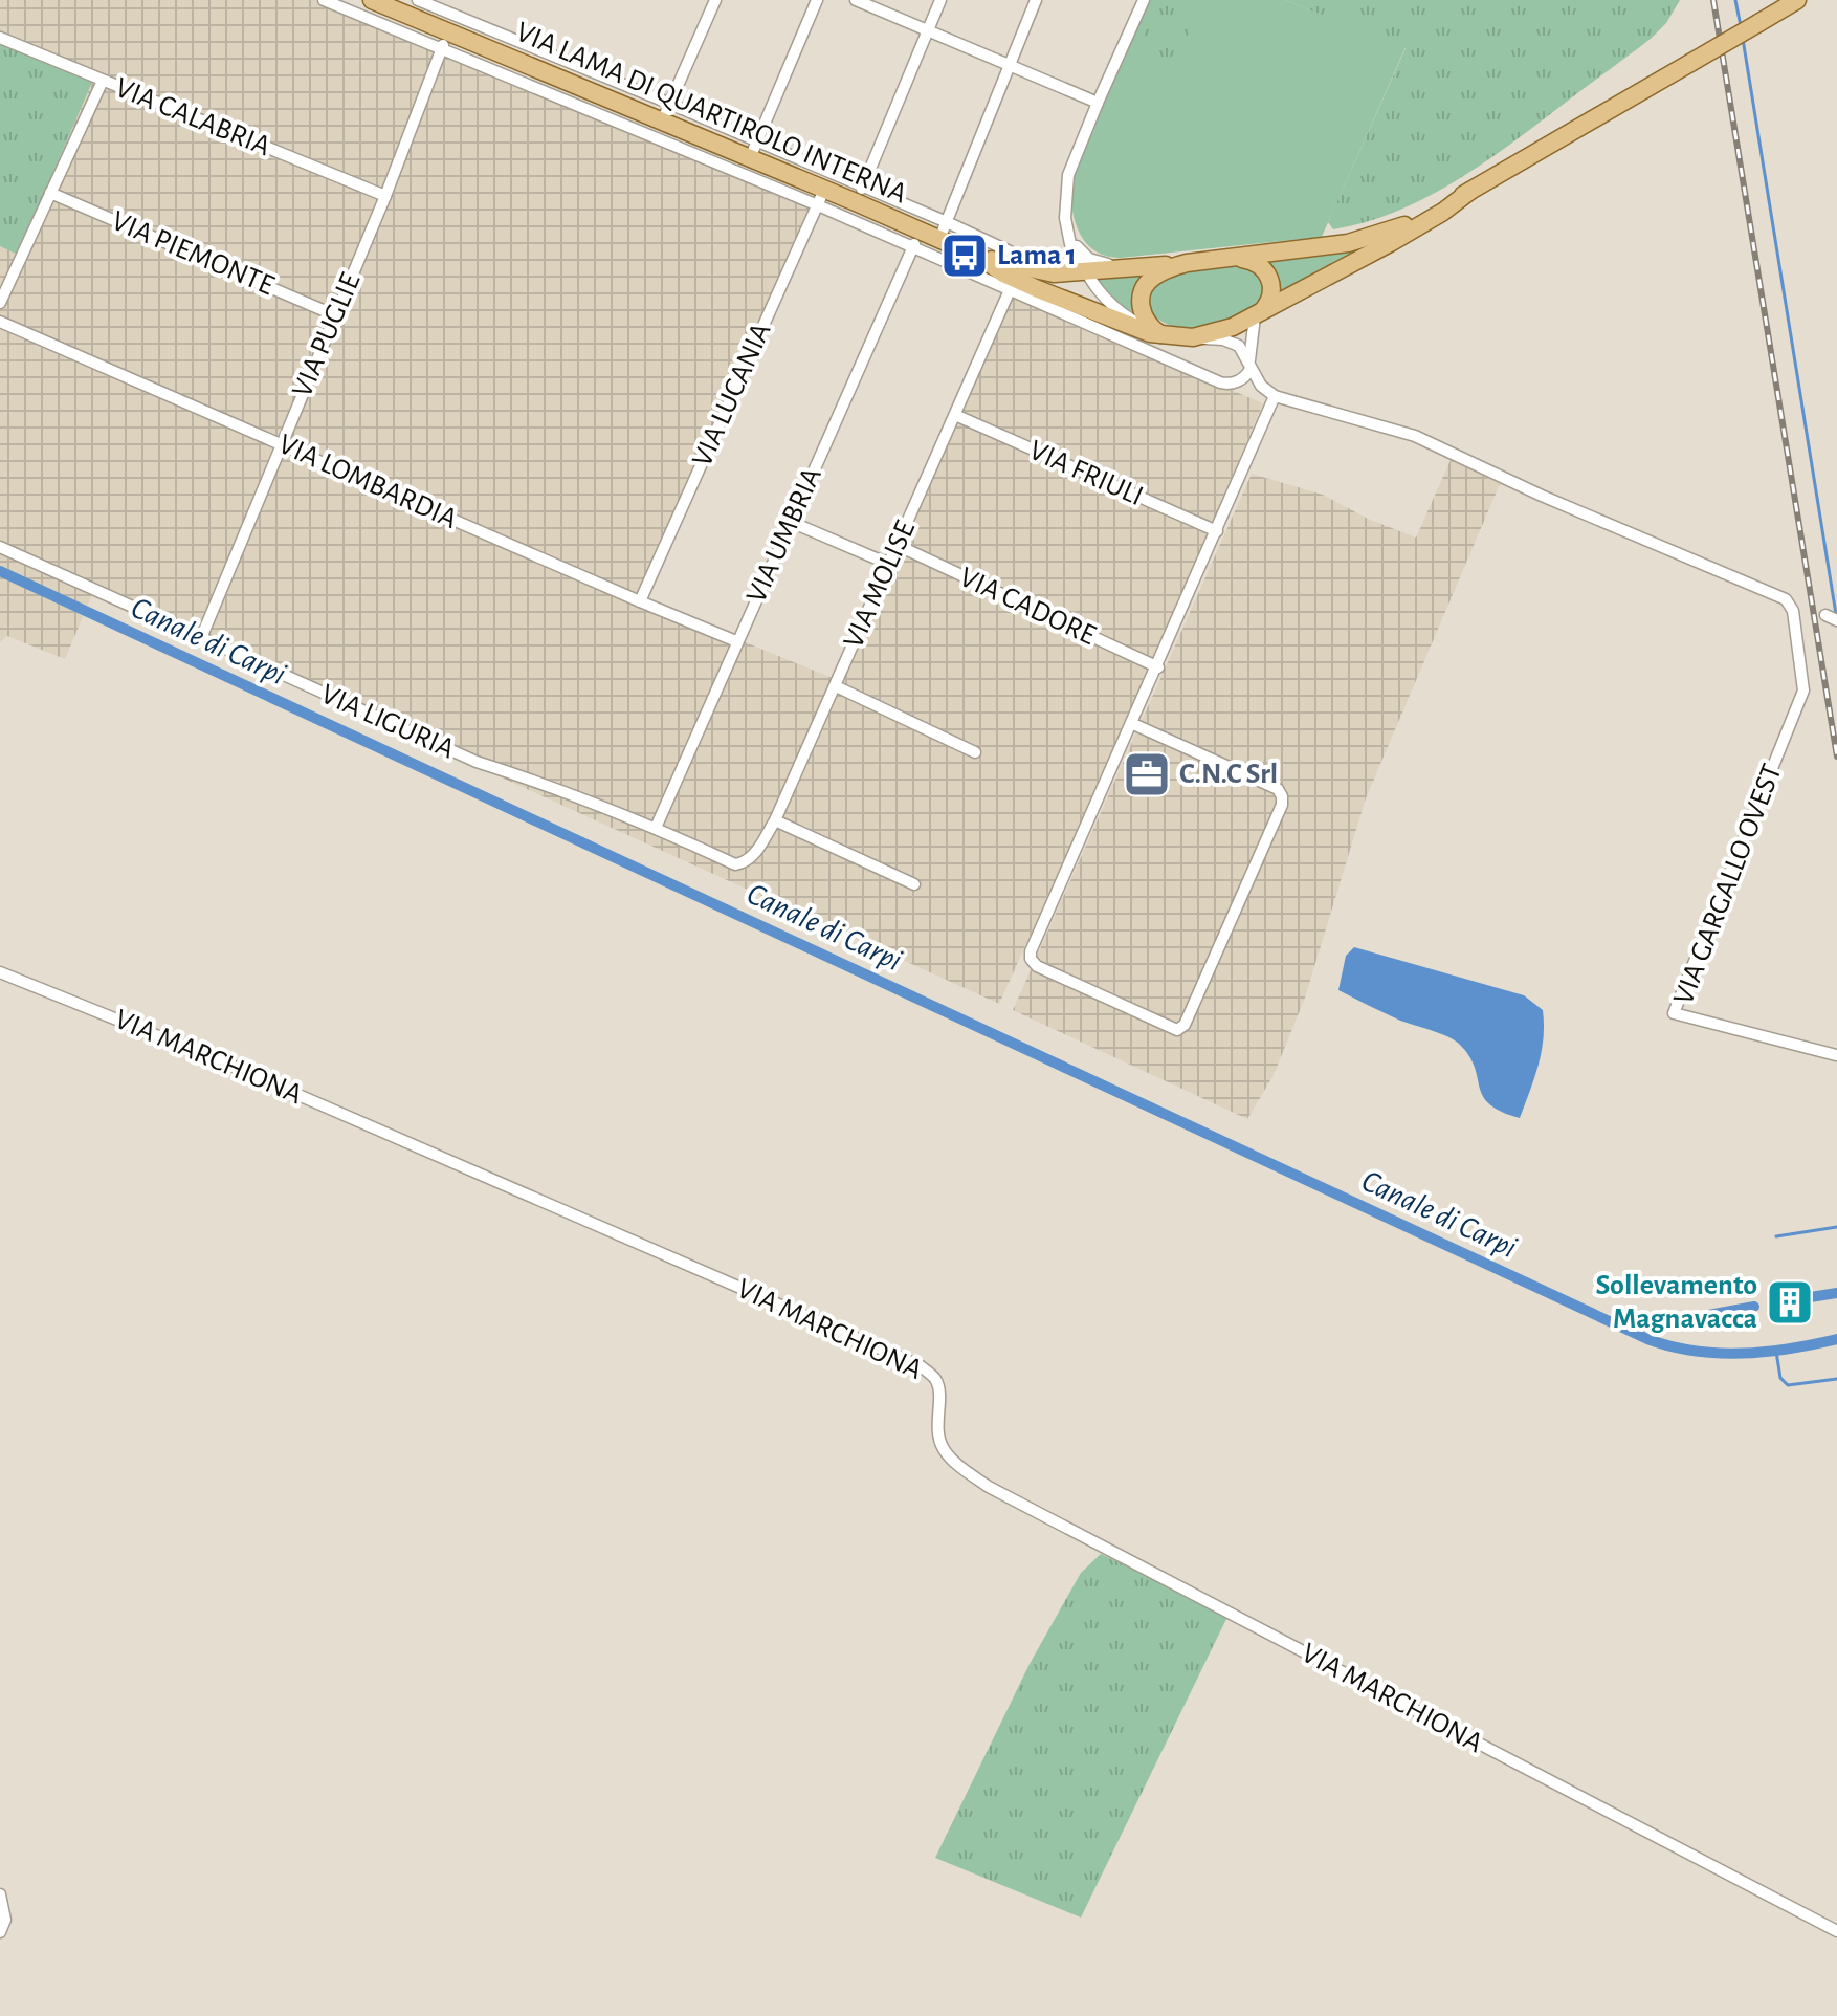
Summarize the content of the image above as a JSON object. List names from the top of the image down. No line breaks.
{"streets":{"main road":["VIA LAMA DI QUARTIROLO INTERNA"],"street":["VIA CALABRIA","VIA PIEMONTE","VIA PUGLIE","VIA LUCANIA","VIA FRIULI","VIA LOMBARDIA","VIA UMBRIA","VIA MOLISE","VIA CADORE","VIA LIGURIA","VIA GARGALLO OVEST","VIA MARCHIONA"]},"crossings":[["VIA LAMA DI QUARTIROLO INTERNA","VIA PUGLIE"],["VIA LAMA DI QUARTIROLO INTERNA","VIA LUCANIA"],["VIA CALABRIA","VIA PUGLIE"],["VIA PIEMONTE","VIA PUGLIE"],["VIA PUGLIE","VIA LOMBARDIA"],["VIA PUGLIE","VIA LIGURIA"],["VIA LUCANIA","VIA LOMBARDIA"],["VIA FRIULI","VIA MOLISE"],["VIA LOMBARDIA","VIA UMBRIA"],["VIA UMBRIA","VIA LIGURIA"],["VIA MOLISE","VIA CADORE"],["VIA MOLISE","VIA LIGURIA"]],"water":["Canale di Carpi"],"places":{"bus stop":["Lama 1"],"office":["C.N.C Srl"],"building":["Sollevamento Magnavacca"]}}
